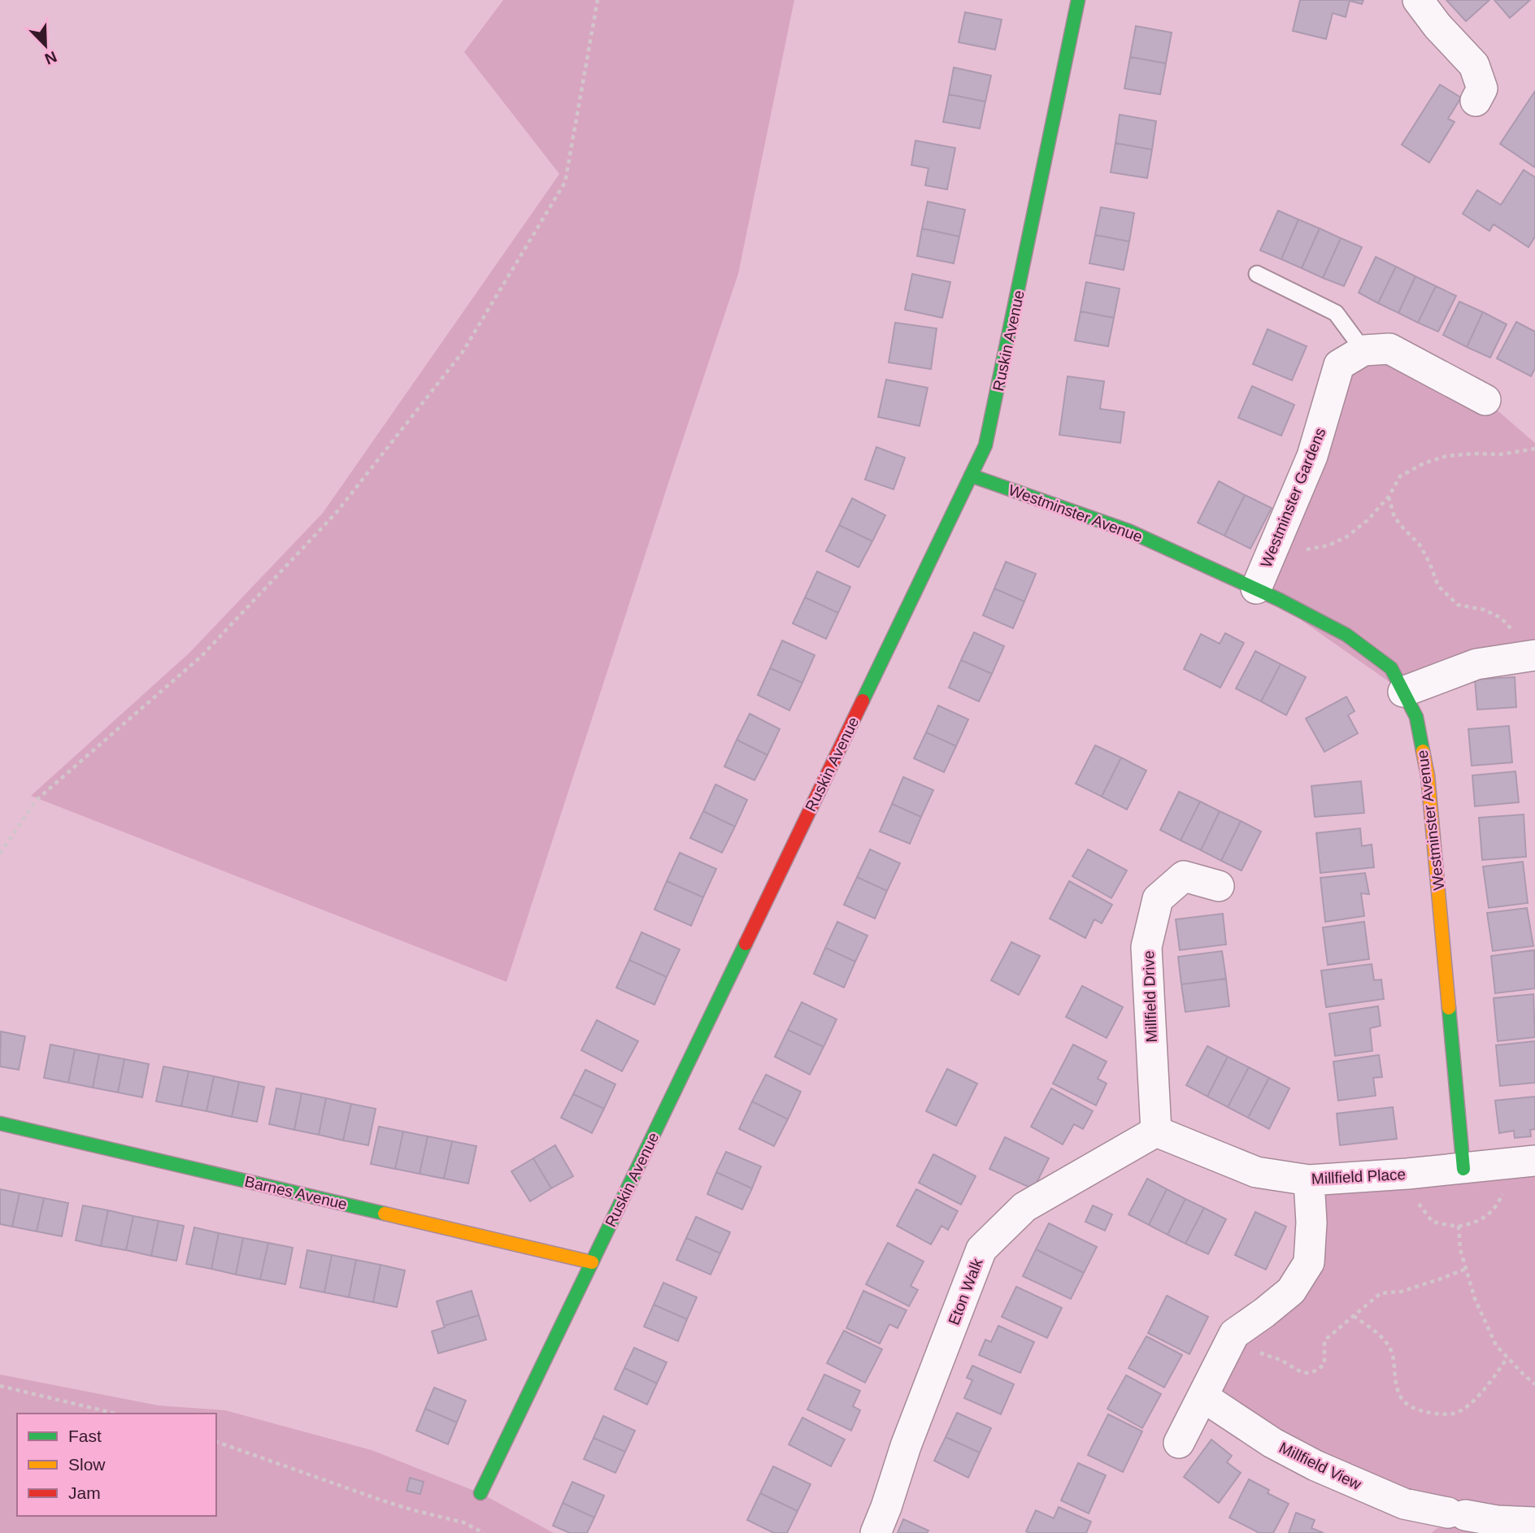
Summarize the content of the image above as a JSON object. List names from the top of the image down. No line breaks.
{"streets":{"street":["Ruskin Avenue","Westminster Gardens","Westminster Avenue","Millfield Drive","Millfield Place","Barnes Avenue","Eton Walk","Millfield View"]},"crossings":[["Ruskin Avenue","Westminster Avenue"],["Ruskin Avenue","Barnes Avenue"],["Westminster Gardens","Westminster Avenue"],["Westminster Avenue","Millfield Place"],["Millfield Drive","Millfield Place"],["Millfield Drive","Eton Walk"],["Millfield Place","Eton Walk"]],"legend":["Fast","Slow","Jam"],"north":"bottom right"}
